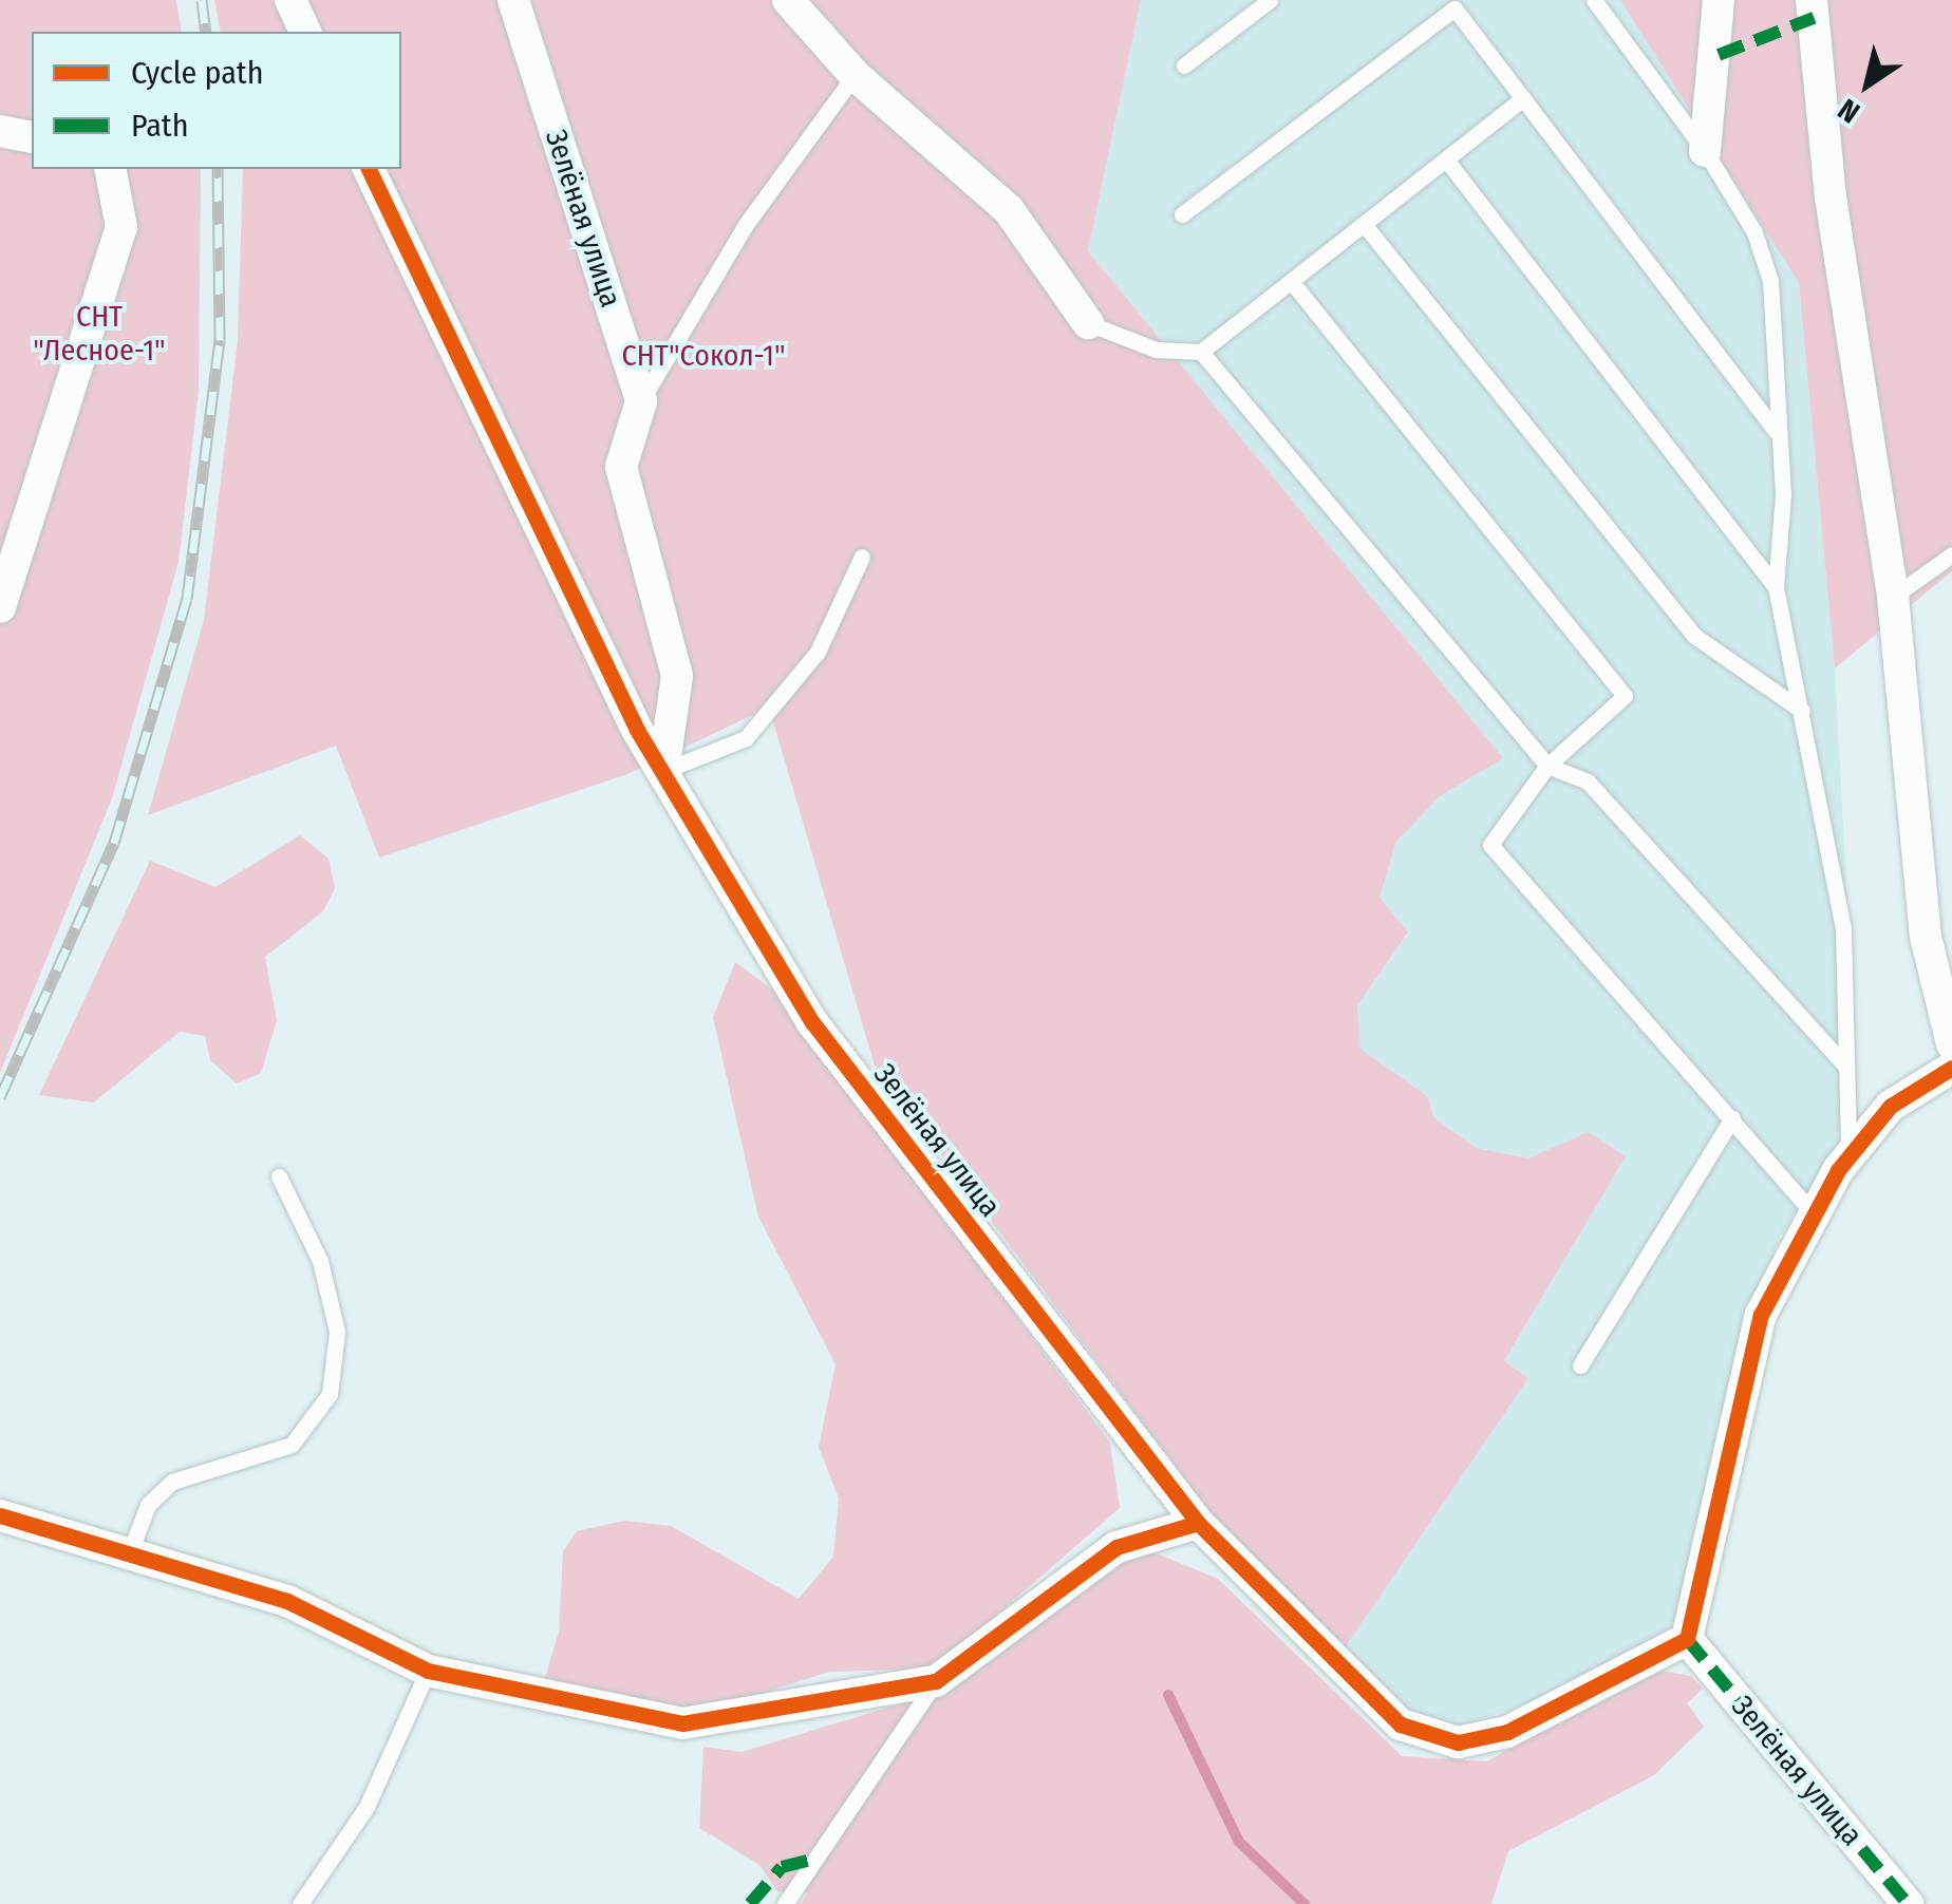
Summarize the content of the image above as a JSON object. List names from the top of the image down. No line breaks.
{"streets":{"street":["Зелёная улица"]},"parks":["СНТ \"Лесное-1\"","СНТ\"Сокол-1\""],"legend":["Cycle path","Path"],"north":"bottom left"}
